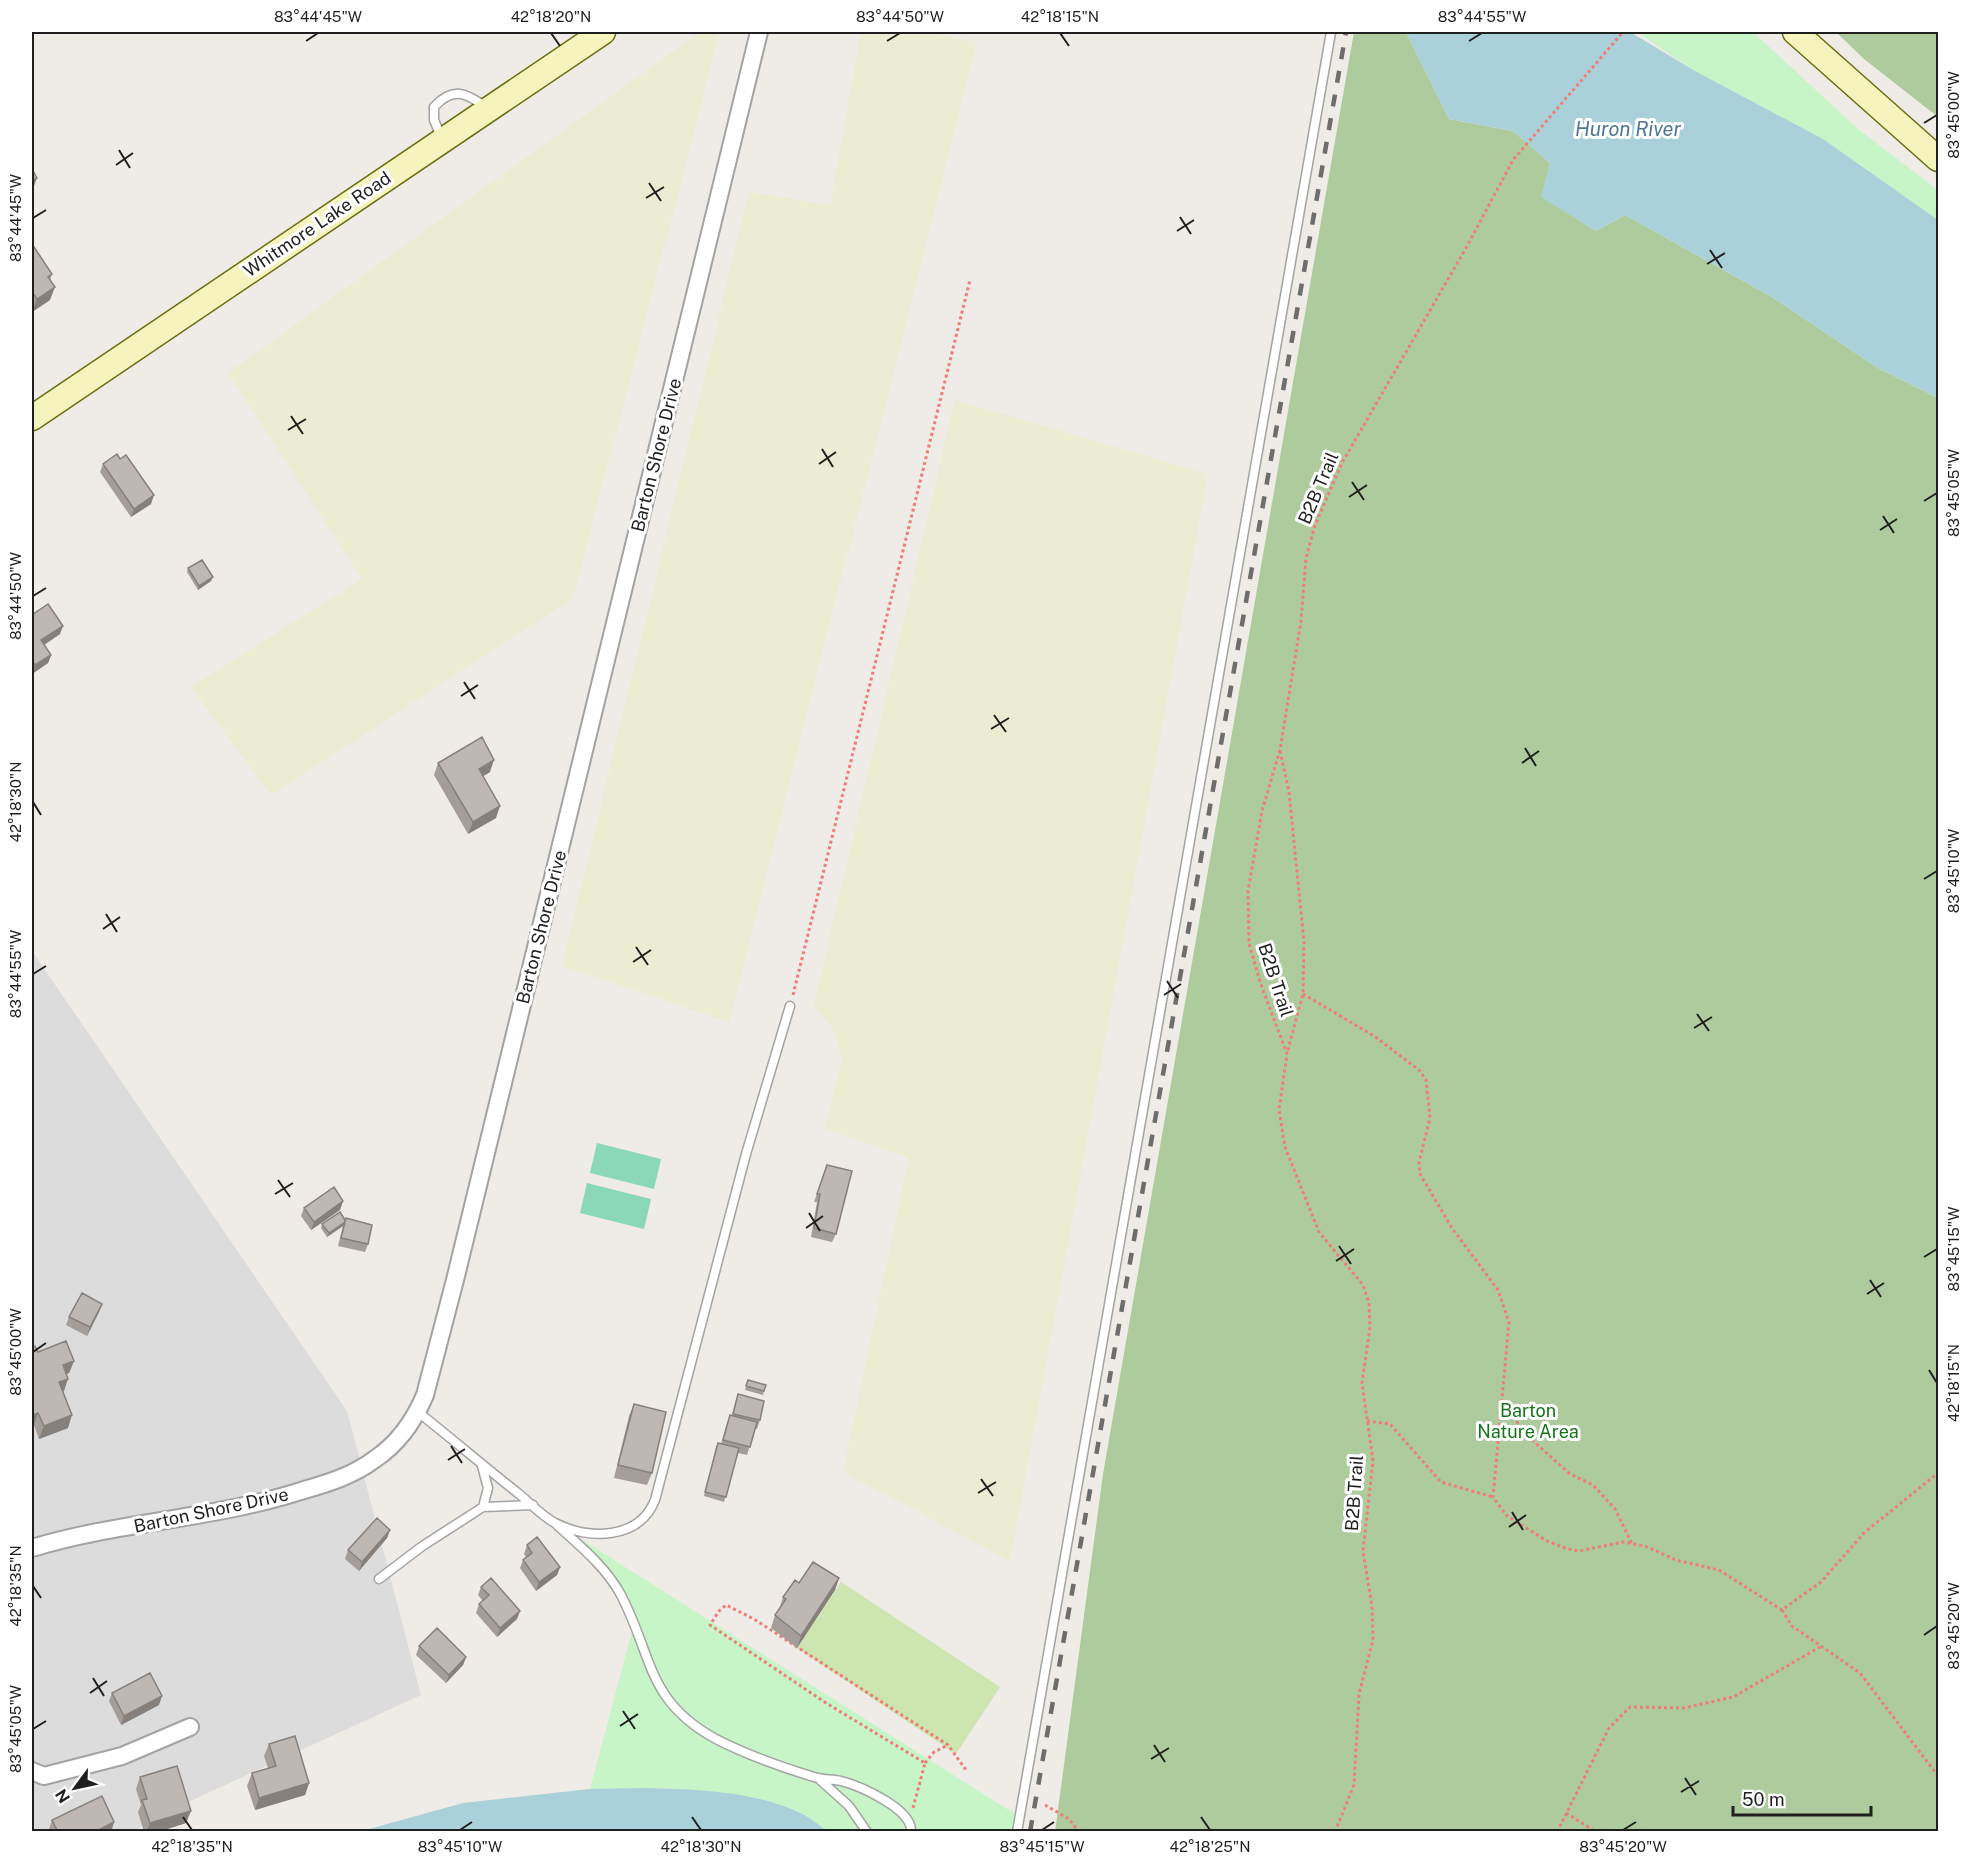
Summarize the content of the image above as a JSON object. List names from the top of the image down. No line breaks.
{"streets":{"street":["Whitmore Lake Road","Barton Shore Drive"],"path":["B2B Trail"]},"water":["Huron River"],"parks":["Barton Nature Area"],"scale_bar":"50 m","north":"bottom left","coordinates":["83°44'45\"W","42°18'20\"N","83°44'50\"W","42°18'15\"N","83°44'55\"W","83°45'00\"W","83°45'05\"W","42°18'30\"N","83°45'10\"W","83°45'15\"W","42°18'35\"N","83°45'20\"W","42°18'25\"N"]}
